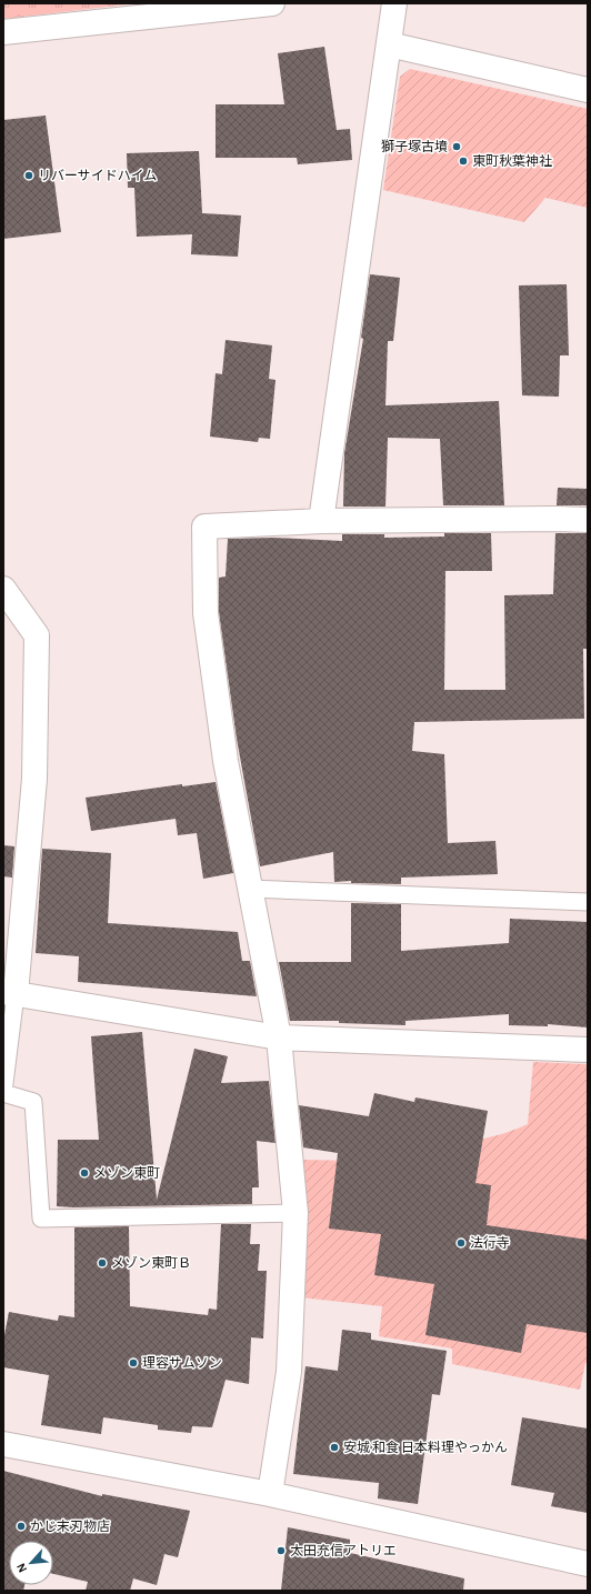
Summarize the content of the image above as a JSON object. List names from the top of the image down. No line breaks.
{"places":["獅子塚古墳","東町秋葉神社","リバーサイドハイム","メゾン東町","法行寺","メゾン東町Ｂ","理容サムソン","安城 和食 日本料理やっかん","かじ末刃物店","太田充信アトリエ"],"north":"bottom left"}
